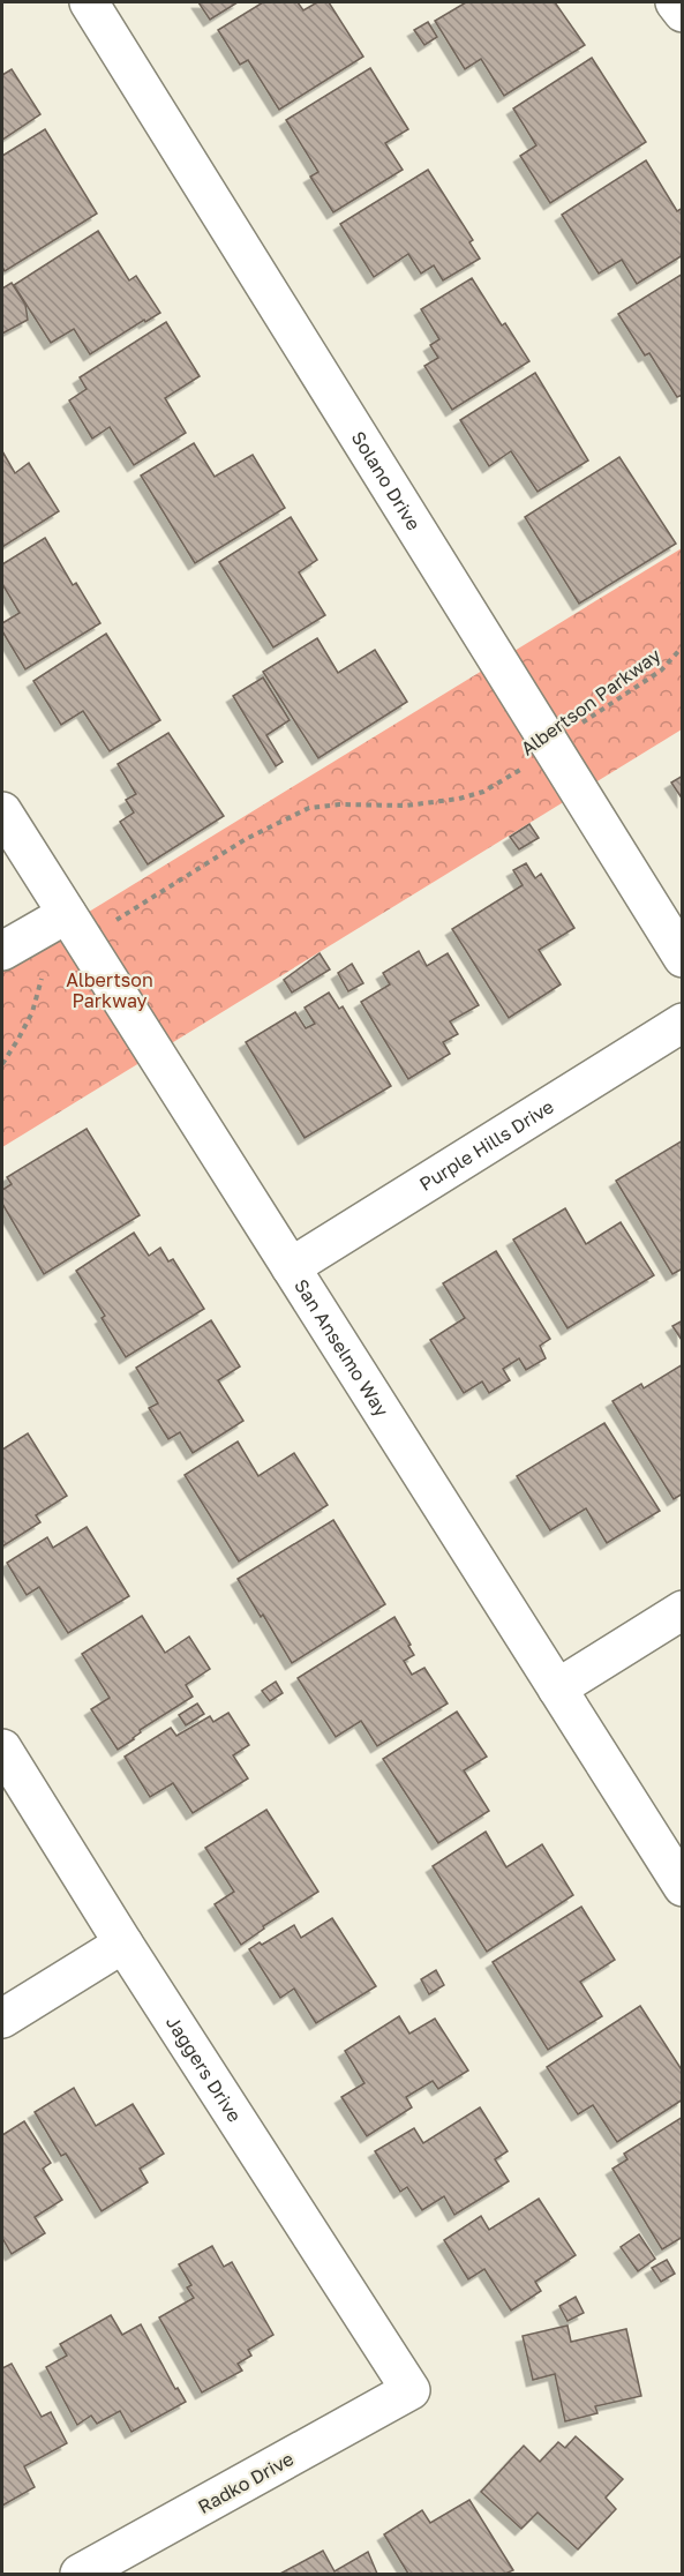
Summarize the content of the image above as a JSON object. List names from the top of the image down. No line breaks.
{"streets":{"street":["Solano Drive","Purple Hills Drive","San Anselmo Way","Jaggers Drive","Radko Drive"],"path":["Albertson Parkway"]},"crossings":[["Solano Drive","Albertson Parkway"],["Albertson Parkway","San Anselmo Way"],["Purple Hills Drive","San Anselmo Way"],["Jaggers Drive","Radko Drive"]],"parks":["Albertson Parkway"]}
